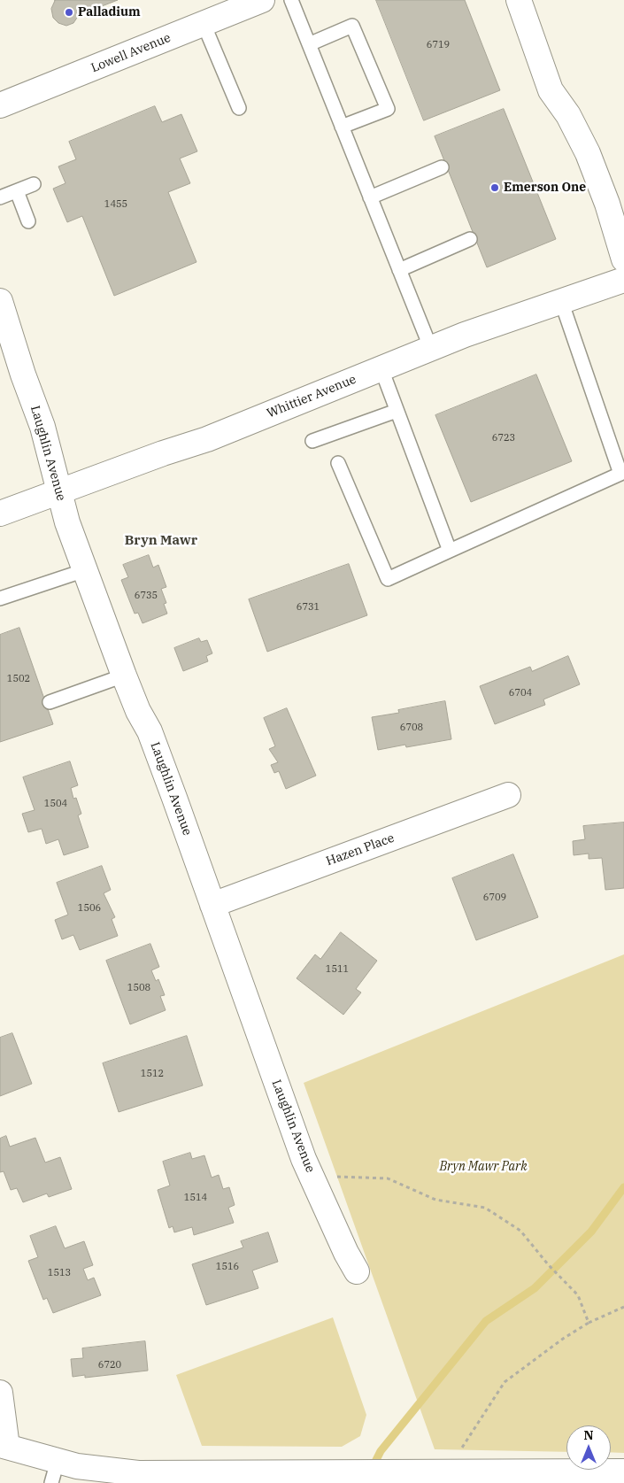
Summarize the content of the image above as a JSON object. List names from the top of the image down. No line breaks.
{"streets":{"street":["Lowell Avenue","Whittier Avenue","Laughlin Avenue","Hazen Place"]},"crossings":[["Whittier Avenue","Laughlin Avenue"],["Laughlin Avenue","Hazen Place"]],"districts":["Bryn Mawr"],"parks":["Bryn Mawr Park"],"places":["Palladium","Emerson One"],"house_numbers":["6719","1455","6723","6735","6731","1502","6704","6708","1504","6709","1506","1511","1508","1512","1514","1516","1513","6720"],"north":"top"}
